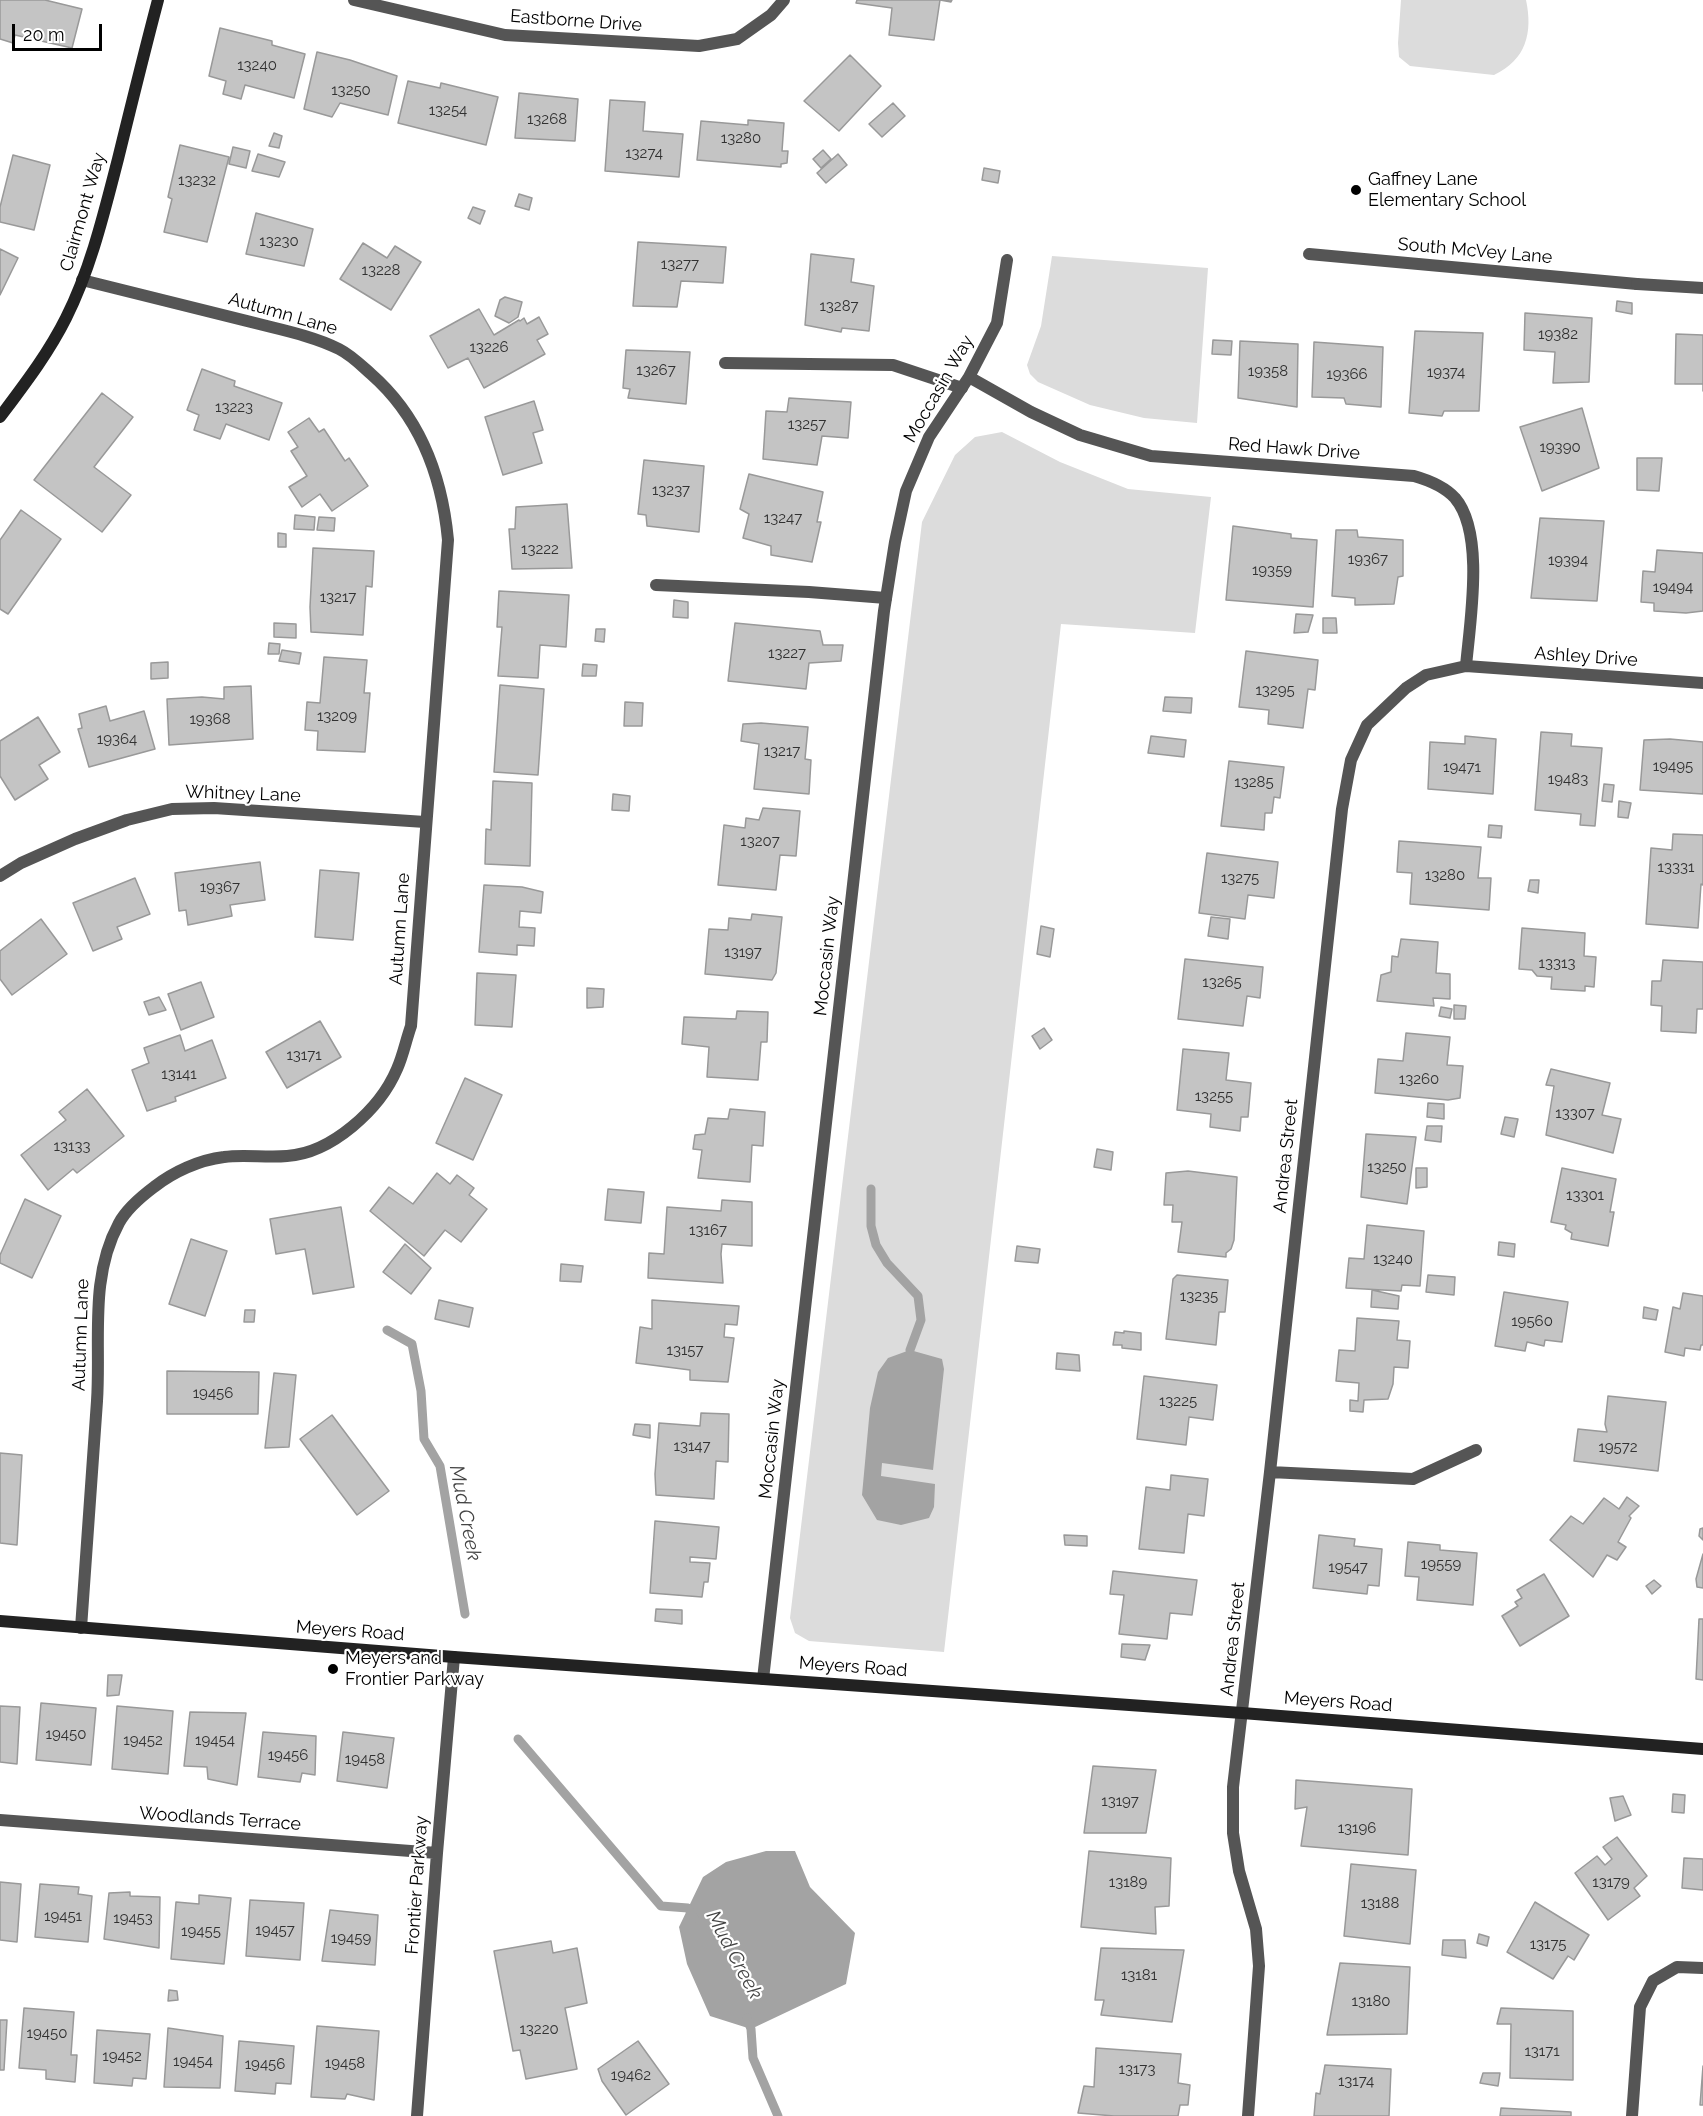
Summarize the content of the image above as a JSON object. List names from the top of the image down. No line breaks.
{"streets":{"main road":["Clairmont Way","Meyers Road"],"street":["Eastborne Drive","South McVey Lane","Autumn Lane","Moccasin Way","Red Hawk Drive","Ashley Drive","Whitney Lane","Andrea Street","Woodlands Terrace","Frontier Parkway"]},"crossings":[["Clairmont Way","Autumn Lane"],["Autumn Lane","Whitney Lane"],["Autumn Lane","Meyers Road"],["Moccasin Way","Red Hawk Drive"],["Moccasin Way","Meyers Road"],["Red Hawk Drive","Ashley Drive"],["Red Hawk Drive","Andrea Street"],["Ashley Drive","Andrea Street"],["Andrea Street","Meyers Road"],["Meyers Road","Frontier Parkway"],["Woodlands Terrace","Frontier Parkway"]],"water":["Mud Creek"],"places":["Gaffney Lane Elementary School","Meyers and Frontier Parkway"],"house_numbers":["13240","13250","13254","13268","13280","13274","13232","13230","13277","13228","13287","19382","13226","13267","19358","19374","19366","13223","13257","19390","13237","13247","13222","19367","19394","19359","19494","13217","13227","13295","13209","19368","19364","13217","19495","19471","19483","13285","13207","13331","13280","13275","19367","13197","13313","13265","13171","13141","13260","13255","13307","13133","13250","13301","13167","13240","13235","19560","13157","19456","13225","13147","19572","19559","19547","19450","19452","19454","19456","19458","13197","13196","13189","13179","13188","19451","19453","19457","19455","19459","13175","13181","13180","13220","19450","13171","19452","19454","19458","19456","13173","19462","13174"],"scale_bar":"20 m"}
